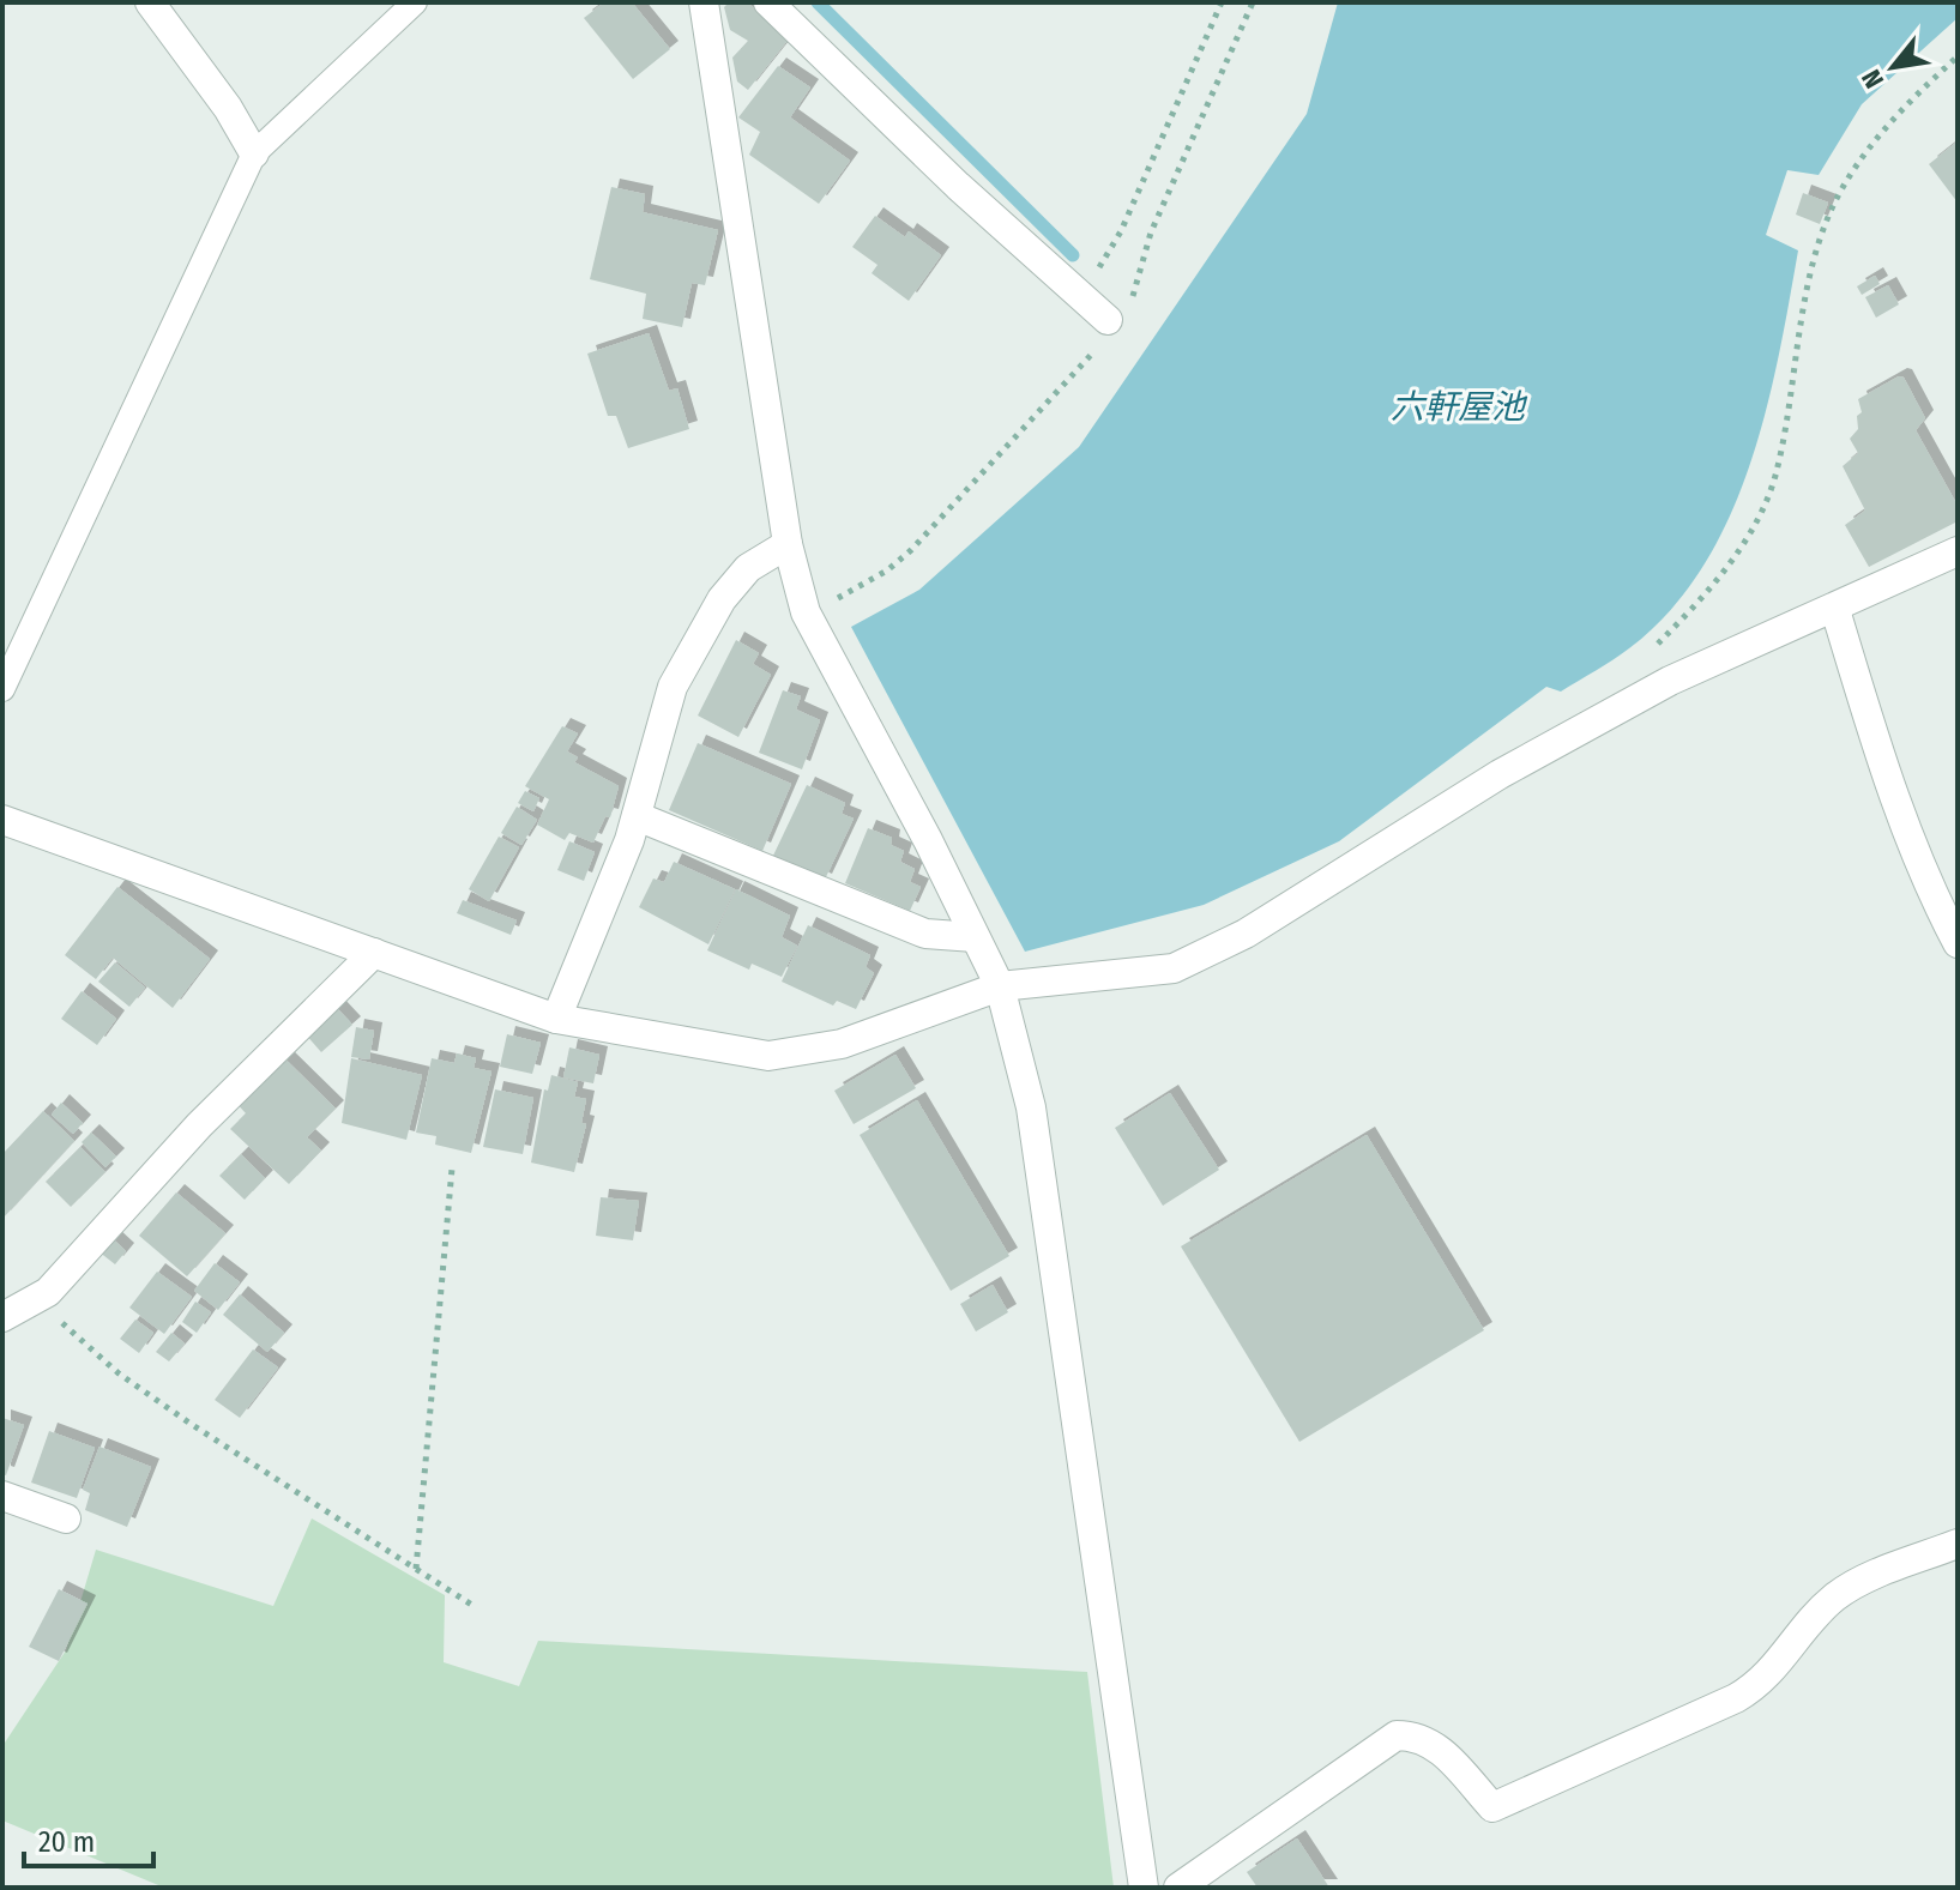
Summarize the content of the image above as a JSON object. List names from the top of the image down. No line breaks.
{"water":["六軒屋池"],"scale_bar":"20 m","north":"bottom left"}
